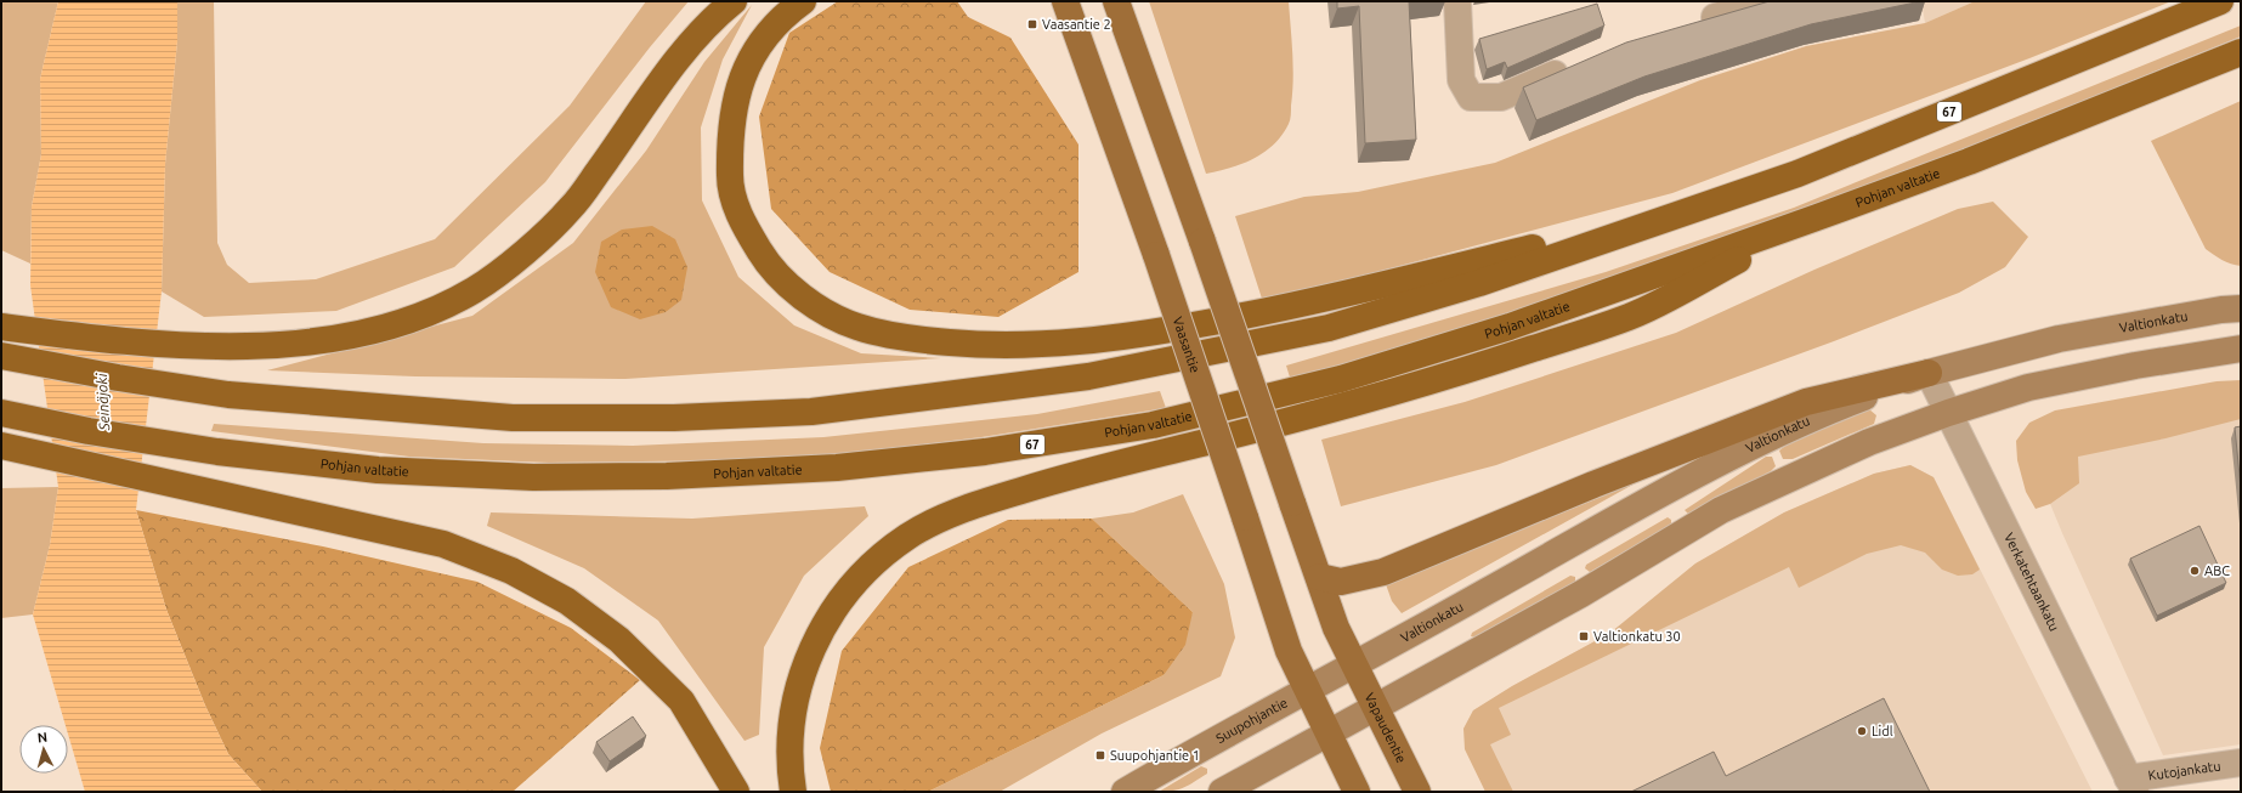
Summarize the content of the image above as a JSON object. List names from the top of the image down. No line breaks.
{"streets":{"highway":["67","Pohjan valtatie"],"main road":["Valtionkatu","Vaasantie","Suupohjantie","Vapaudentie"],"street":["Verkatehtaankatu","Kutojankatu"]},"crossings":[["Valtionkatu","Verkatehtaankatu"],["Valtionkatu","Suupohjantie"],["Valtionkatu","Vapaudentie"],["Vaasantie","Suupohjantie"],["Verkatehtaankatu","Kutojankatu"],["Suupohjantie","Vapaudentie"]],"water":["Seinäjoki"],"places":{"transit":["Vaasantie 2","Valtionkatu 30","Suupohjantie 1"],"other":["ABC","Lidl"]},"north":"top"}
